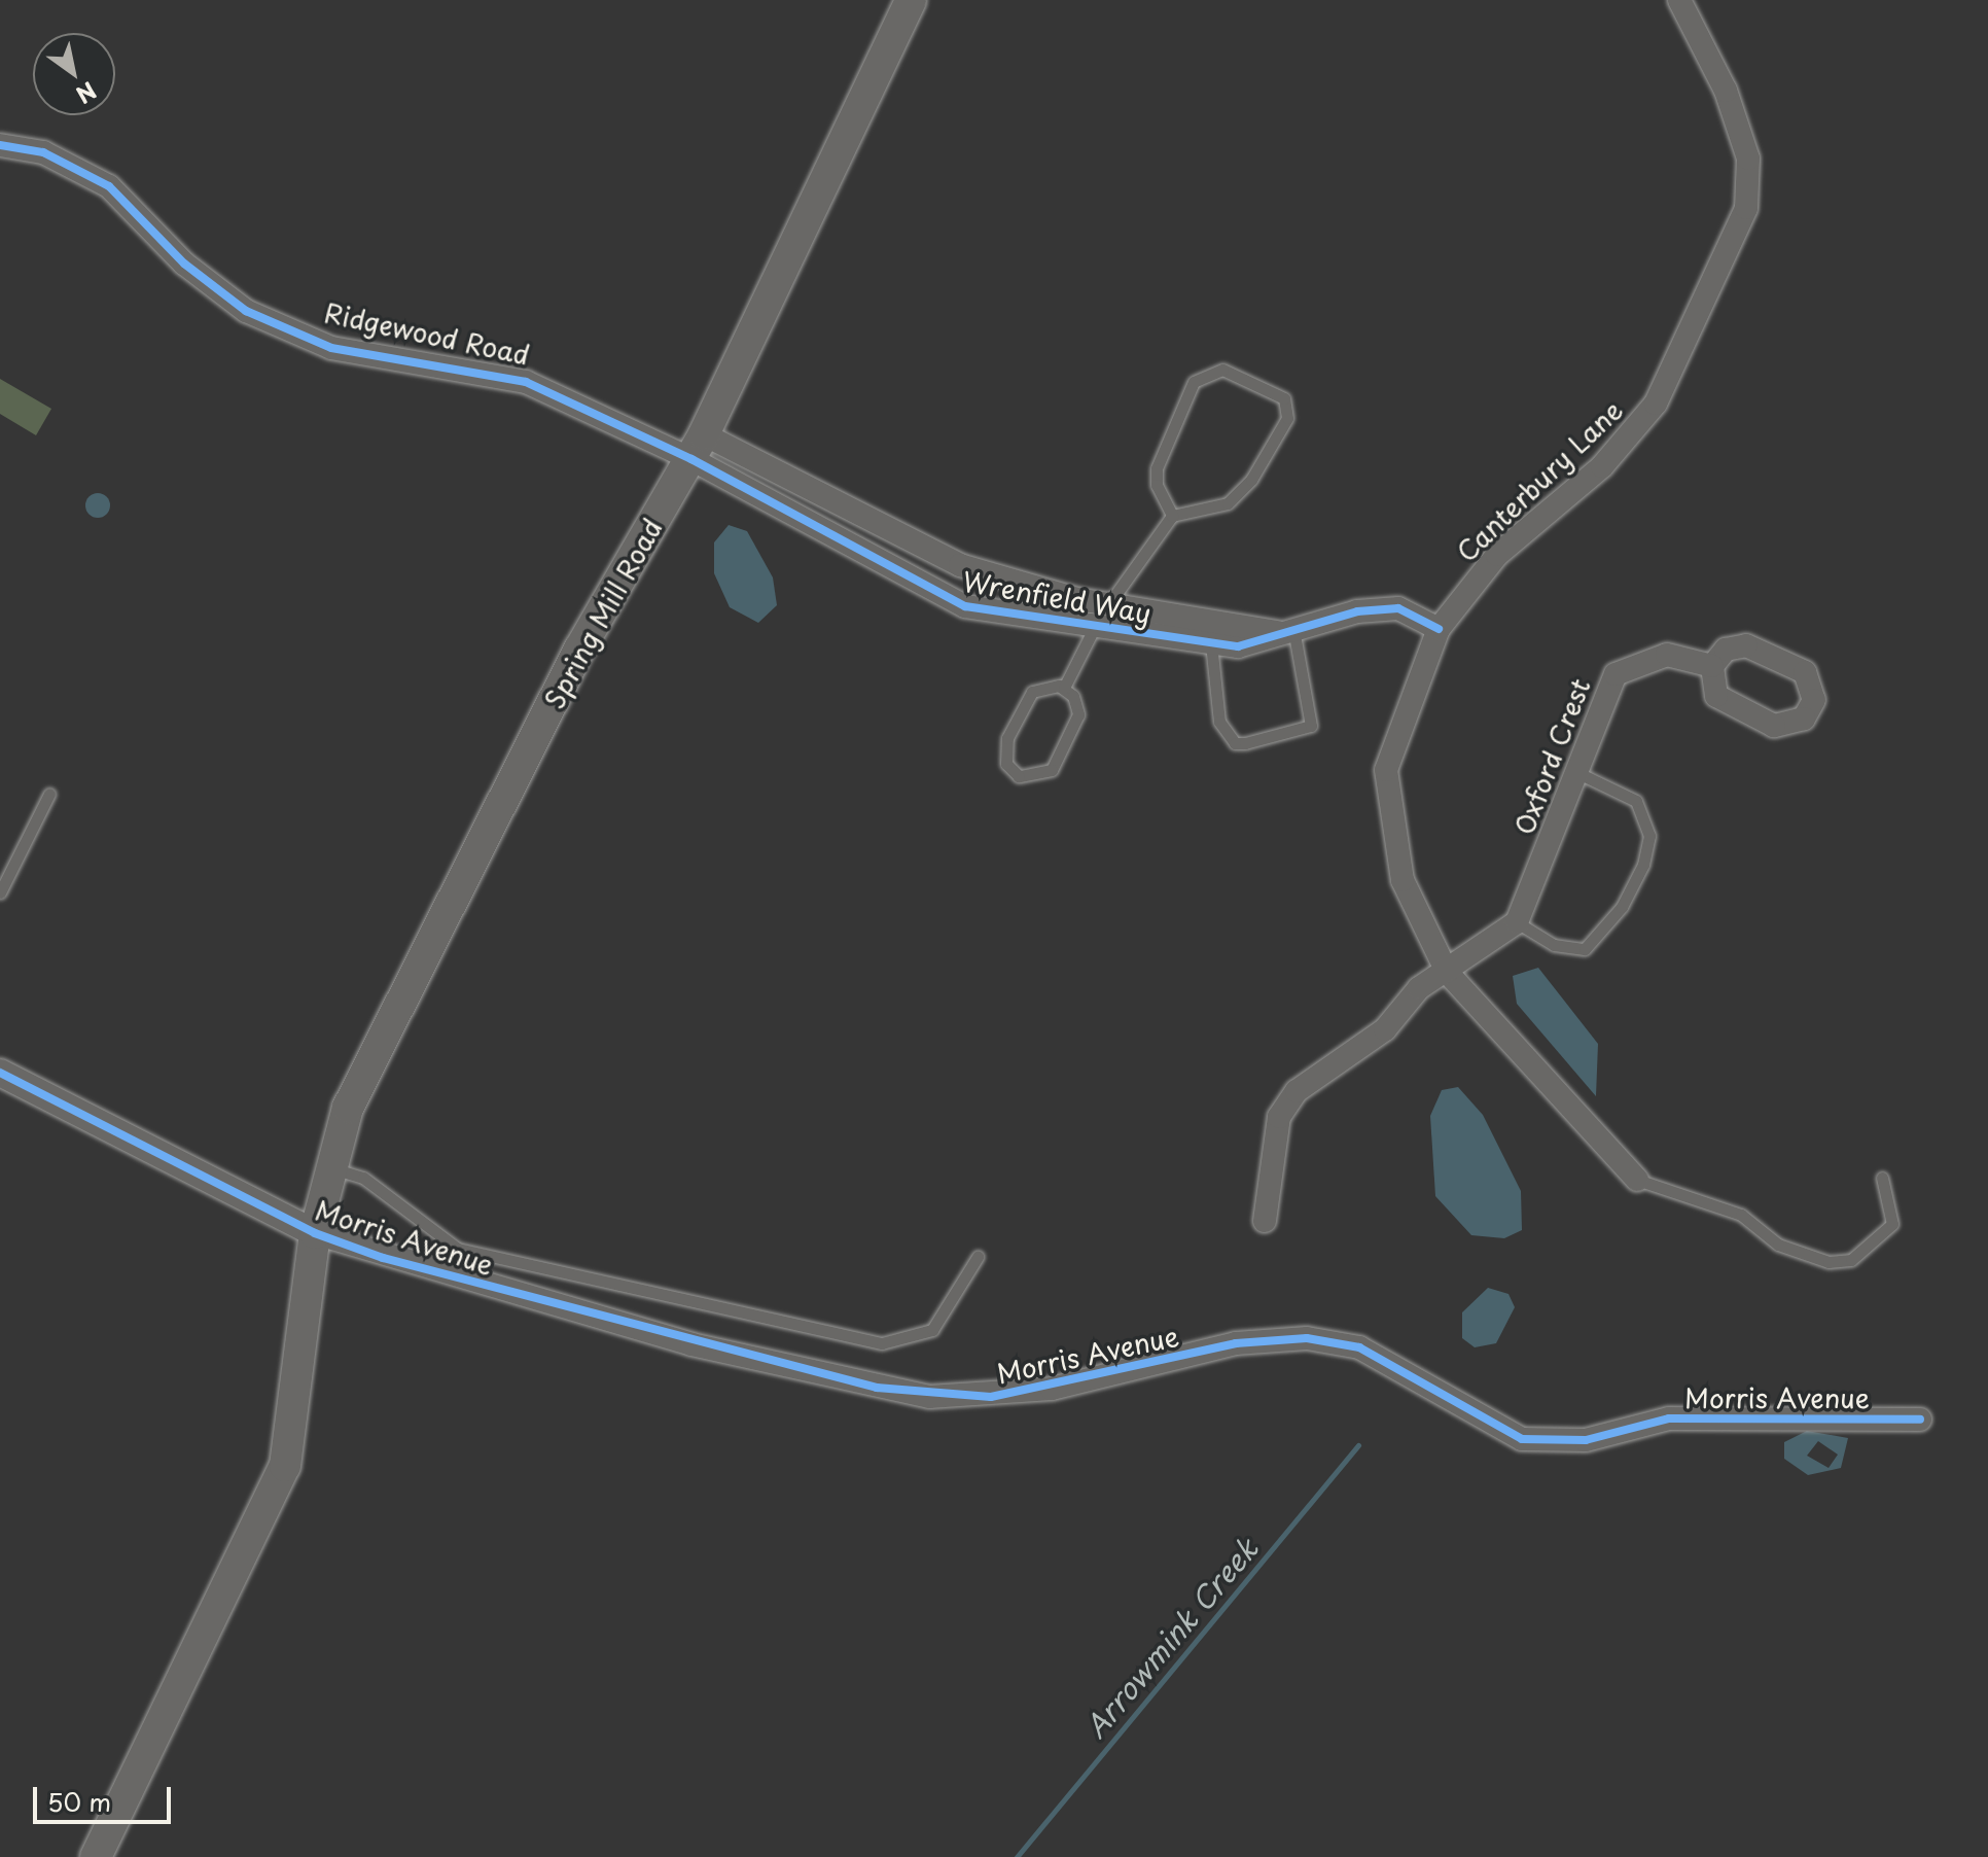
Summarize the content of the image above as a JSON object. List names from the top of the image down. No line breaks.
{"streets":{"main road":["Spring Mill Road"],"street":["Ridgewood Road","Canterbury Lane","Wrenfield Way","Oxford Crest","Morris Avenue"]},"crossings":[["Ridgewood Road","Wrenfield Way"],["Ridgewood Road","Spring Mill Road"],["Canterbury Lane","Wrenfield Way"],["Wrenfield Way","Spring Mill Road"],["Spring Mill Road","Morris Avenue"]],"water":["Arrowmink Creek"],"scale_bar":"50 m","north":"bottom right"}
